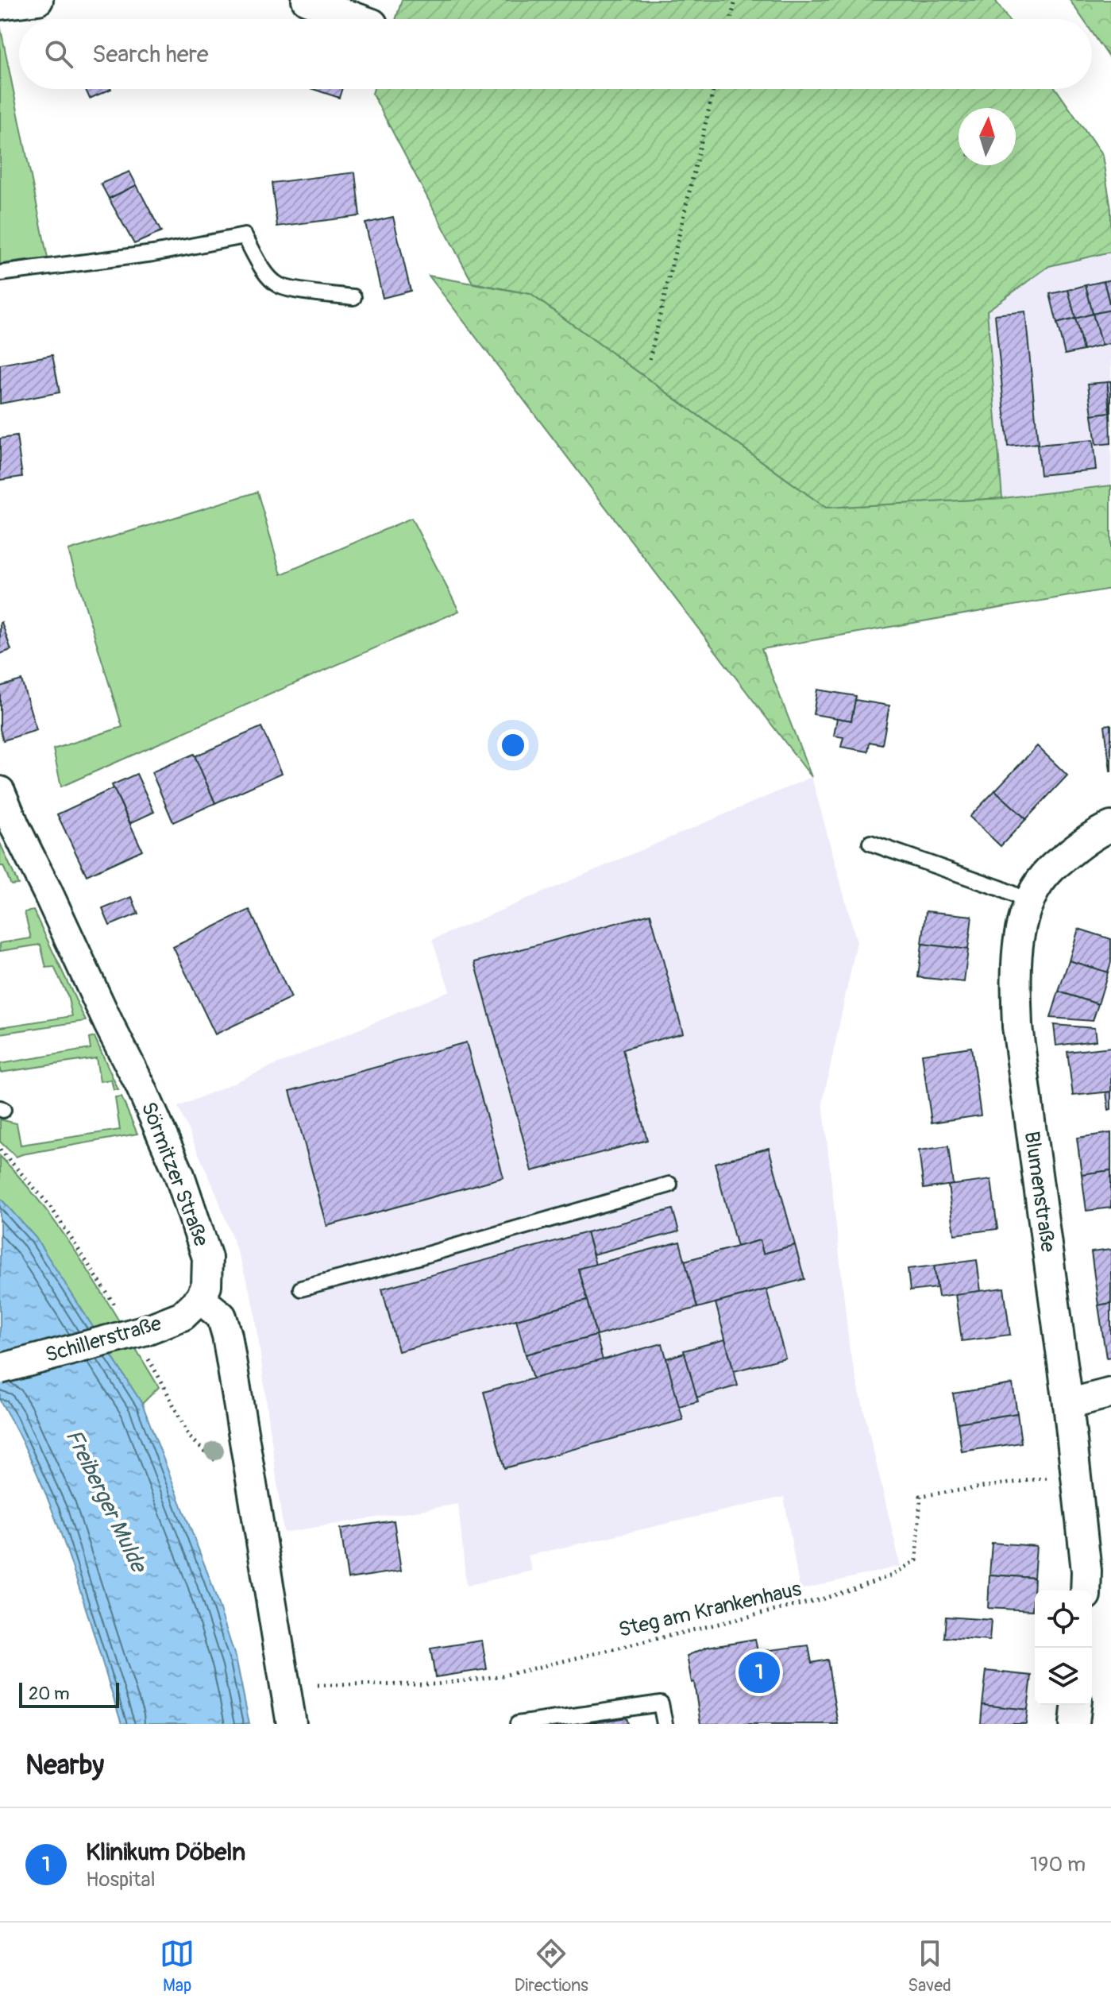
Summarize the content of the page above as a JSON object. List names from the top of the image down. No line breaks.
{"streets":{"street":["Sörmitzer Straße","Blumenstraße","Schillerstraße"],"path":["Steg am Krankenhaus"]},"crossings":[["Sörmitzer Straße","Schillerstraße"],["Blumenstraße","Steg am Krankenhaus"]],"water":["Freiberger Mulde"],"scale_bar":"20 m","north":"top","page":{"search":"Search here","pins":"1","scale":"20 m","heading":"Nearby","list":[{"mark":"1","name":"Klinikum Döbeln","note":"Hospital","value":"190 m"}],"nav":["Map","Directions","Saved"]}}
